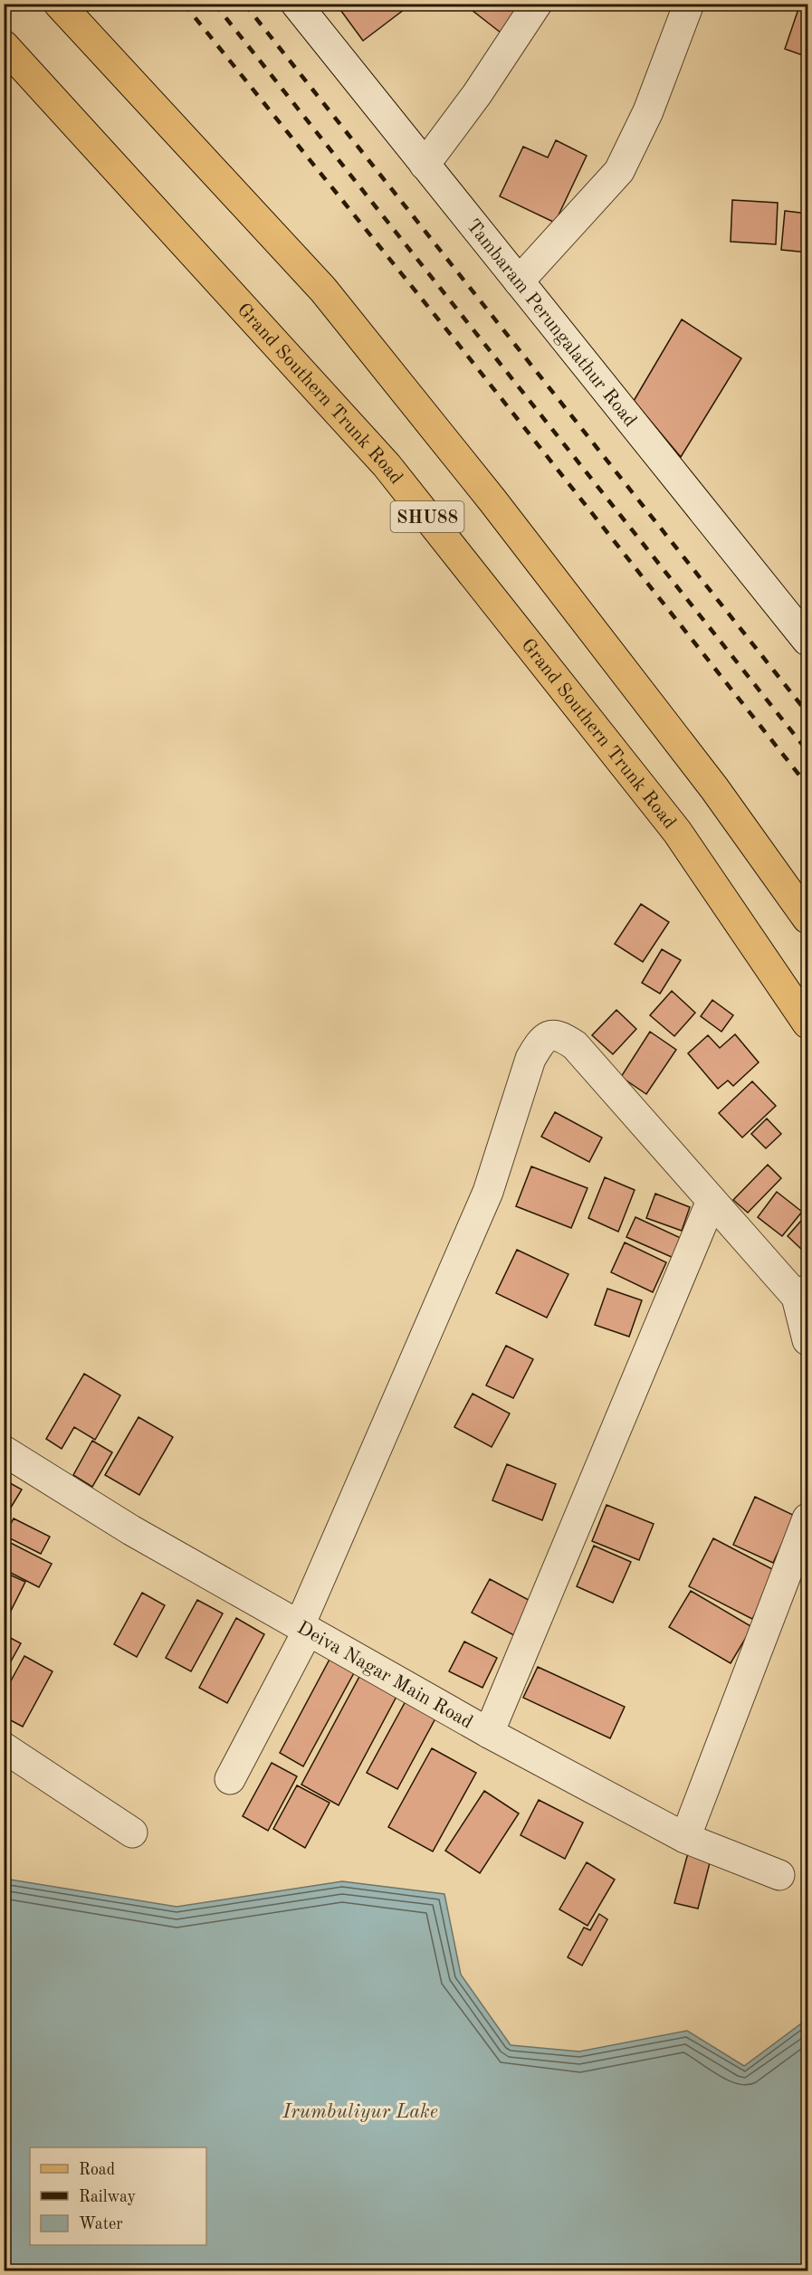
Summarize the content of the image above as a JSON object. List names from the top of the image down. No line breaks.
{"streets":{"main road":["Grand Southern Trunk Road","SHU88"],"street":["Tambaram Perungalathur Road","Deiva Nagar Main Road"]},"water":["Irumbuliyur Lake"],"legend":["Road","Railway","Water"]}
